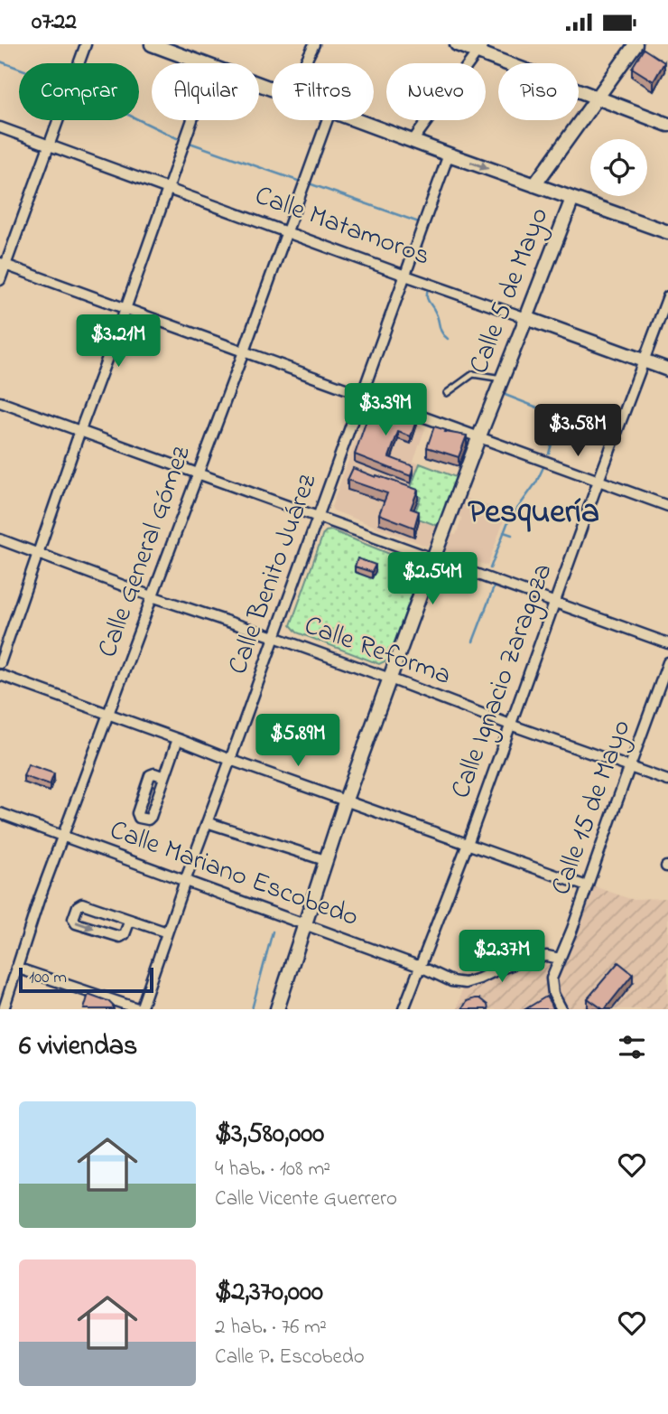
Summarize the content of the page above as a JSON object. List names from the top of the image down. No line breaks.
{"streets":{"street":["Calle Matamoros","Calle 5 de Mayo","Calle General Gómez","Calle Benito Juárez","Calle Reforma","Calle Ignacio Zaragoza","Calle 15 de Mayo","Calle Mariano Escobedo"]},"crossings":[["Calle Matamoros","Calle 5 de Mayo"],["Calle Matamoros","Calle General Gómez"],["Calle Matamoros","Calle Benito Juárez"],["Calle Matamoros","Calle Ignacio Zaragoza"],["Calle 5 de Mayo","Calle Reforma"],["Calle 5 de Mayo","Calle Mariano Escobedo"],["Calle General Gómez","Calle Reforma"],["Calle General Gómez","Calle Mariano Escobedo"],["Calle Benito Juárez","Calle Reforma"],["Calle Benito Juárez","Calle Mariano Escobedo"],["Calle Reforma","Calle Ignacio Zaragoza"],["Calle Reforma","Calle 15 de Mayo"],["Calle Ignacio Zaragoza","Calle Mariano Escobedo"],["Calle 15 de Mayo","Calle Mariano Escobedo"]],"districts":["Pesquería"],"scale_bar":"100 m","page":{"status":"07:22","chip":["Comprar","Alquilar","Filtros","Nuevo","Piso"],"price":["$3.21M","$3.39M","$3.58M","$2.54M","$5.89M","$2.37M"],"scale":"100 m","heading":"6 viviendas","list":[{"name":"$3,580,000","note":"4 hab. · 108 m² · Calle Vicente Guerrero"},{"name":"$2,370,000","note":"2 hab. · 76 m² · Calle P. Escobedo"}]}}
